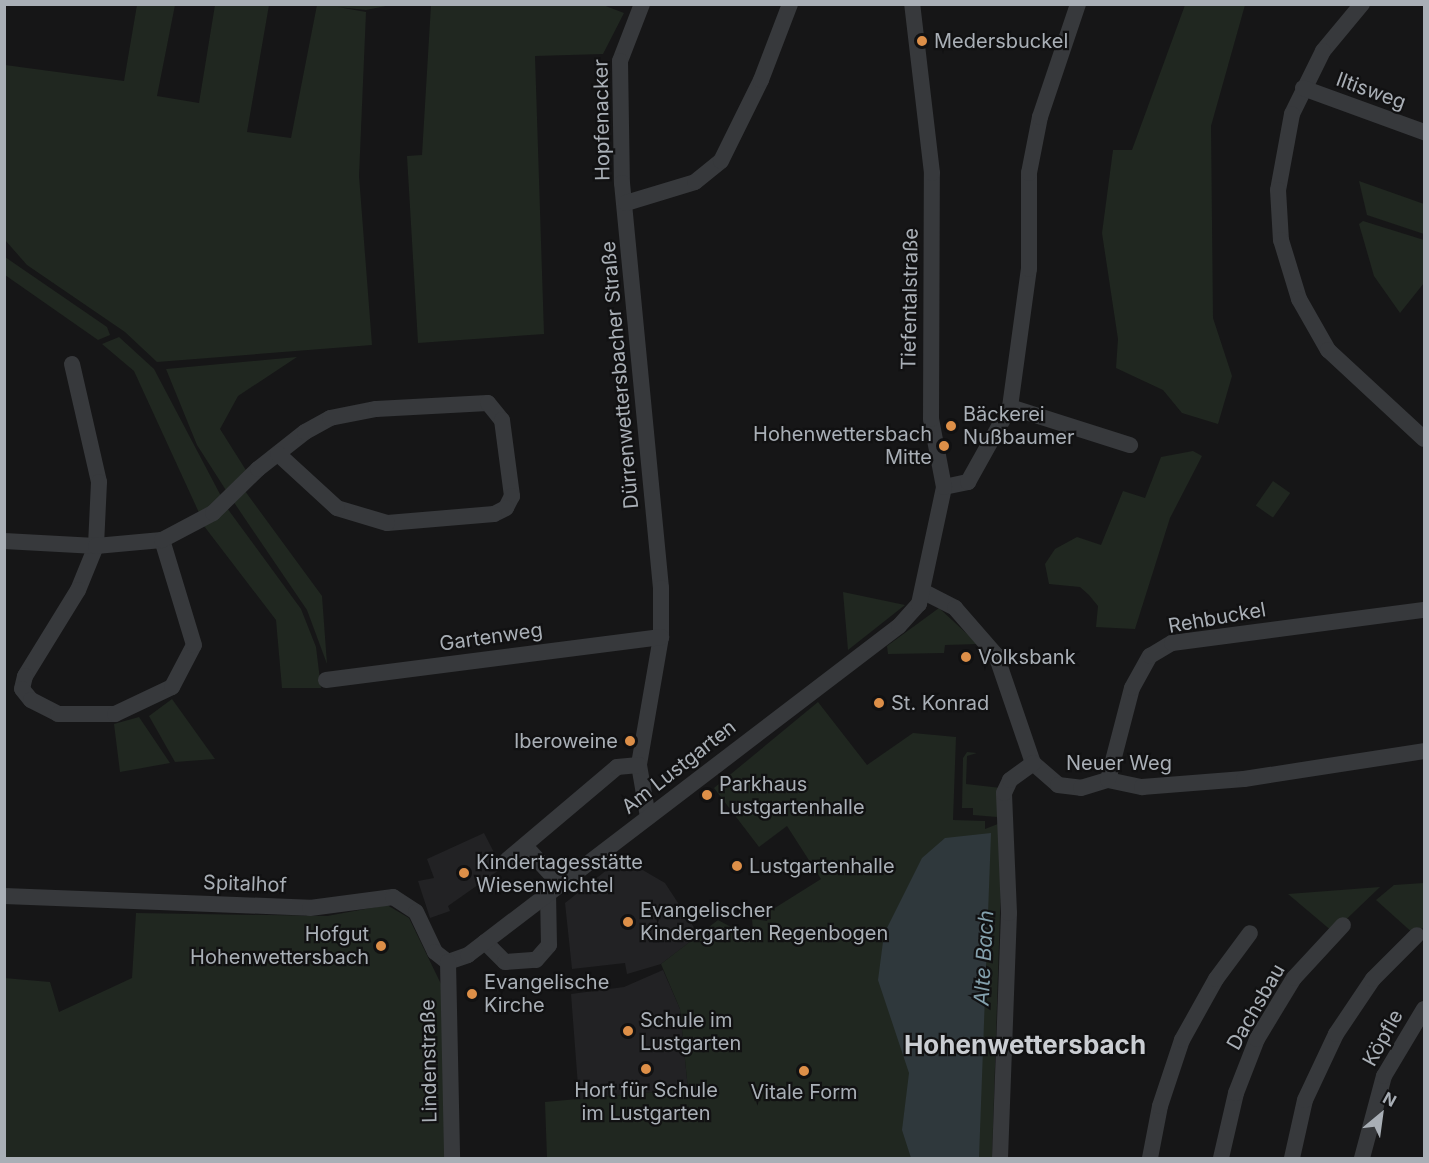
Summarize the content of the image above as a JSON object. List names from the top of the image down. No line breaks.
{"streets":{"street":["Iltisweg","Hopfenacker","Tiefentalstraße","Dürrenwettersbacher Straße","Rehbuckel","Gartenweg","Neuer Weg","Am Lustgarten","Spitalhof","Dachsbau","Köpfle","Lindenstraße"]},"crossings":[["Hopfenacker","Dürrenwettersbacher Straße"],["Tiefentalstraße","Neuer Weg"],["Tiefentalstraße","Am Lustgarten"],["Dürrenwettersbacher Straße","Gartenweg"],["Dürrenwettersbacher Straße","Am Lustgarten"],["Rehbuckel","Neuer Weg"],["Neuer Weg","Am Lustgarten"],["Am Lustgarten","Spitalhof"],["Am Lustgarten","Lindenstraße"],["Spitalhof","Lindenstraße"]],"districts":["Hohenwettersbach"],"water":["Alte Bach"],"places":["Medersbuckel","Bäckerei Nußbaumer","Hohenwettersbach Mitte","Volksbank","St. Konrad","Iberoweine","Parkhaus Lustgartenhalle","Lustgartenhalle","Kindertagesstätte Wiesenwichtel","Evangelischer Kindergarten Regenbogen","Hofgut Hohenwettersbach","Evangelische Kirche","Schule im Lustgarten","Hort für Schule im Lustgarten","Vitale Form"],"north":"top right"}
